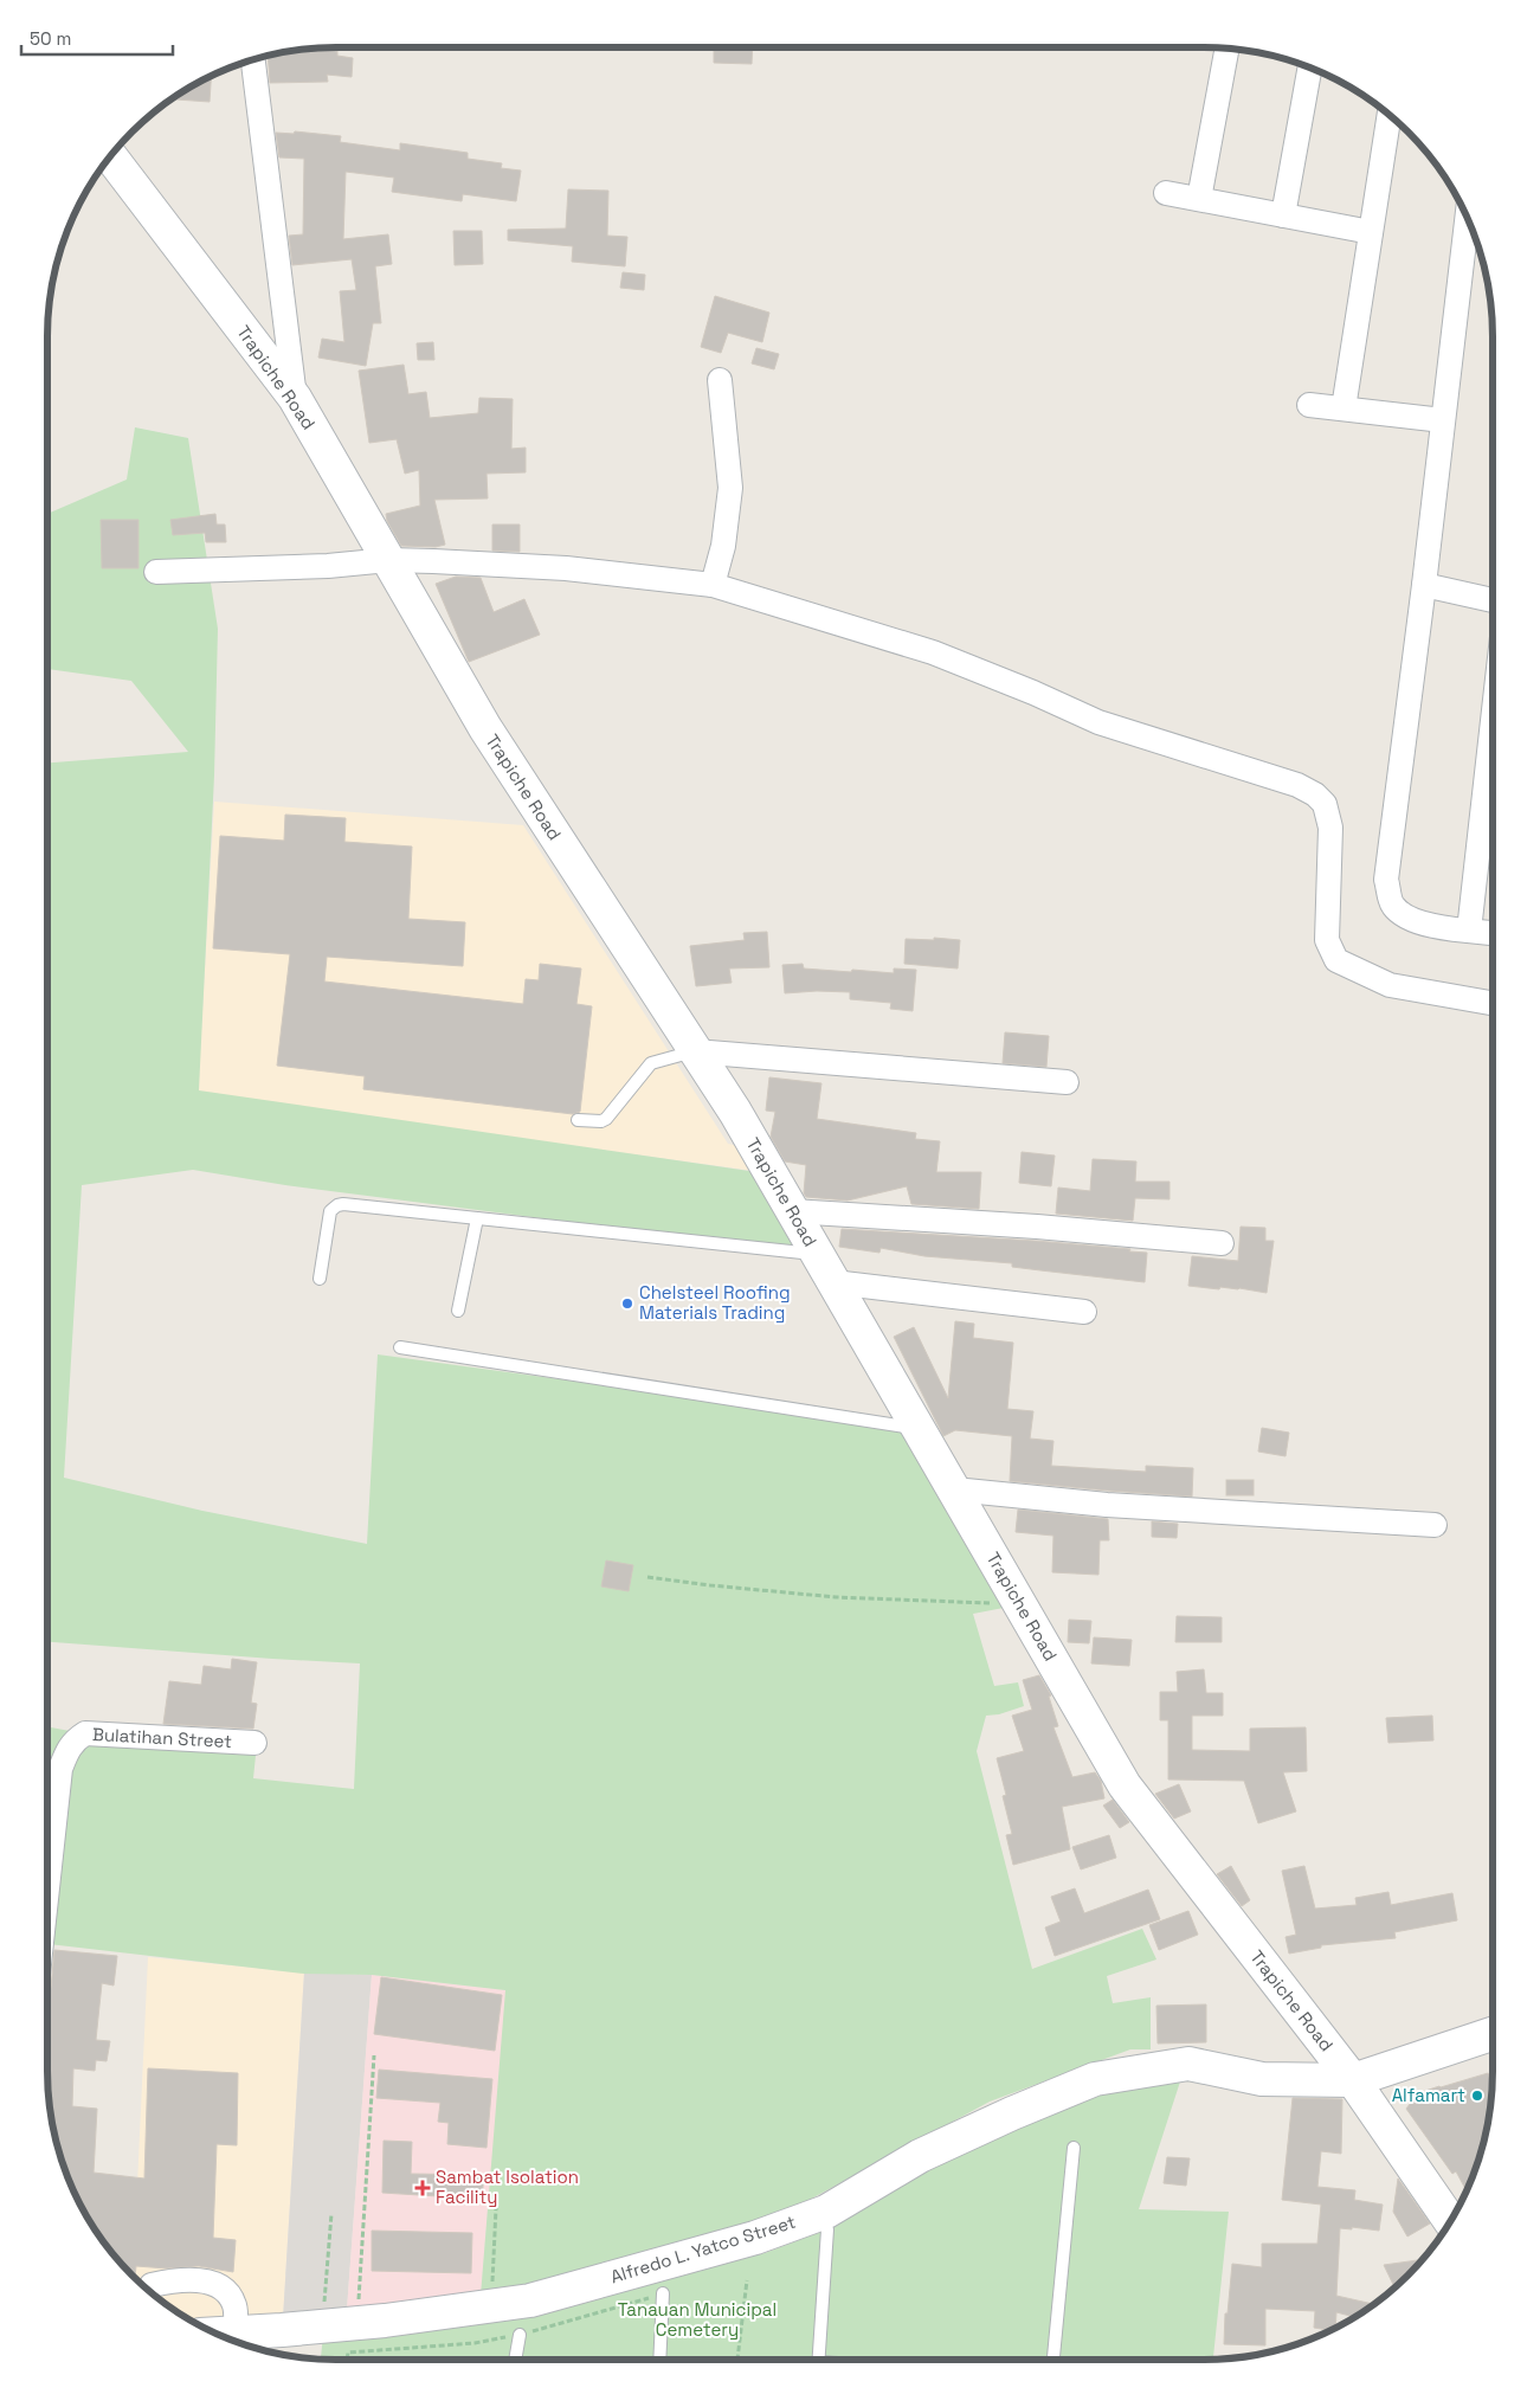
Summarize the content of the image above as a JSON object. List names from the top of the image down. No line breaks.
{"streets":{"street":["Trapiche Road","Bulatihan Street","Alfredo L. Yatco Street"]},"crossings":[["Trapiche Road","Alfredo L. Yatco Street"]],"parks":["Tanauan Municipal Cemetery"],"places":{"other":["Chelsteel Roofing Materials Trading","Alfamart"],"health":["Sambat Isolation Facility"]},"scale_bar":"50 m"}
